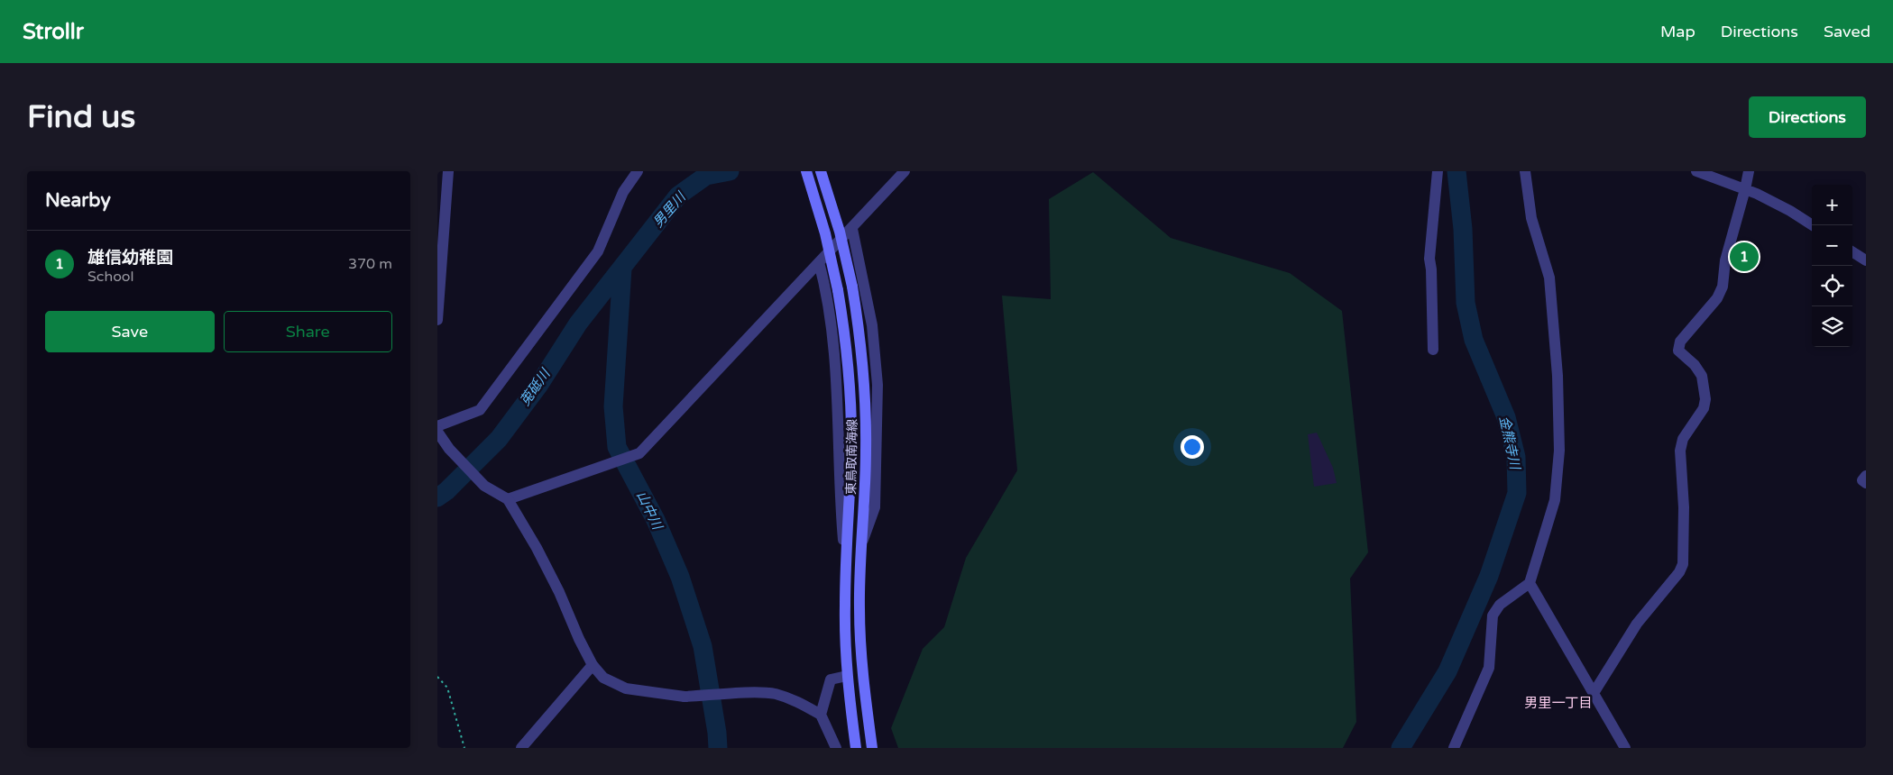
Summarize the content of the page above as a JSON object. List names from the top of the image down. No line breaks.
{"streets":{"main road":["東鳥取南海線"]},"districts":["男里一丁目"],"water":["男里川","莵砥川","金熊寺川","山中川"],"page":{"header":"Strollr","nav":["Map","Directions","Saved"],"buttons":["Directions",["Save","Share"]],"title":"Find us","heading":"Nearby","map_buttons":["+","−"],"list":[{"mark":"1","name":"雄信幼稚園","note":"School","value":"370 m"}],"pins":"1"}}
